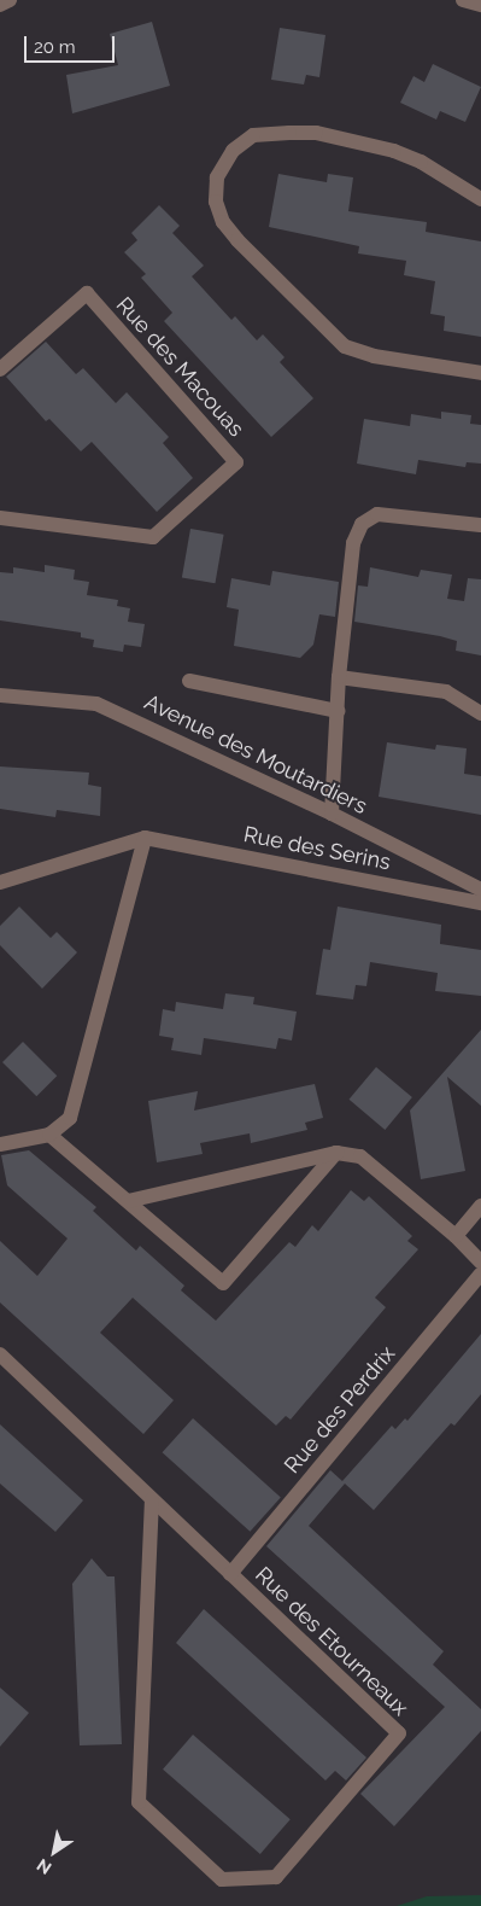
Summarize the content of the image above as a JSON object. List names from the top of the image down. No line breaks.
{"streets":{"street":["Rue des Macouas","Avenue des Moutardiers","Rue des Serins","Rue des Perdrix","Rue des Etourneaux"]},"crossings":[["Rue des Perdrix","Rue des Etourneaux"]],"scale_bar":"20 m","north":"bottom left"}
